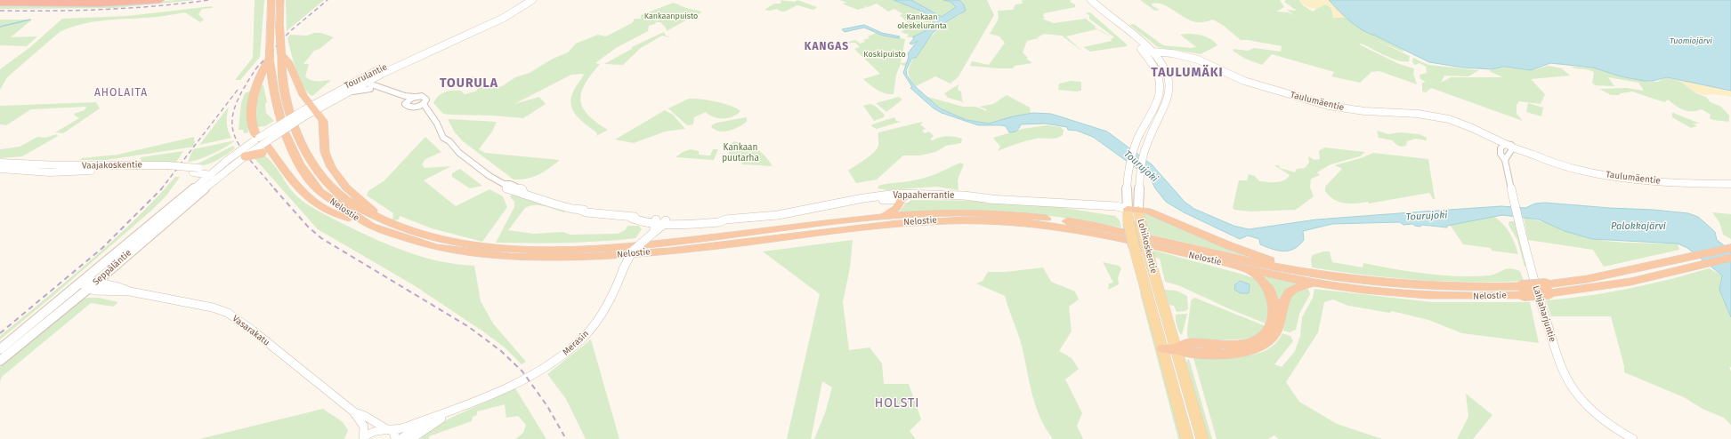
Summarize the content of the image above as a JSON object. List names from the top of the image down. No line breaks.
{"streets":{"highway":["Nelostie"],"main road":["Tourulantie","Taulumäentie","Vaajakoskentie","Lohikoskentie","Seppäläntie"],"street":["Vapaaherrantie","Lahjaharjuntie","Vasarakatu","Merasin"]},"crossings":[["Tourulantie","Vaajakoskentie"],["Tourulantie","Seppäläntie"],["Taulumäentie","Lohikoskentie"],["Taulumäentie","Lahjaharjuntie"],["Vaajakoskentie","Seppäläntie"],["Vapaaherrantie","Lohikoskentie"],["Vapaaherrantie","Merasin"],["Seppäläntie","Vasarakatu"],["Vasarakatu","Merasin"]],"districts":["KANGAS","TAULUMÄKI","TOURULA","AHOLAITA","HOLSTI"],"water":["Tuomiojärvi","Tourujoki","Palokkajärvi"],"parks":["Kankaanpuisto","Kankaan oleskeluranta","Koskipuisto","Kankaan puutarha"]}
